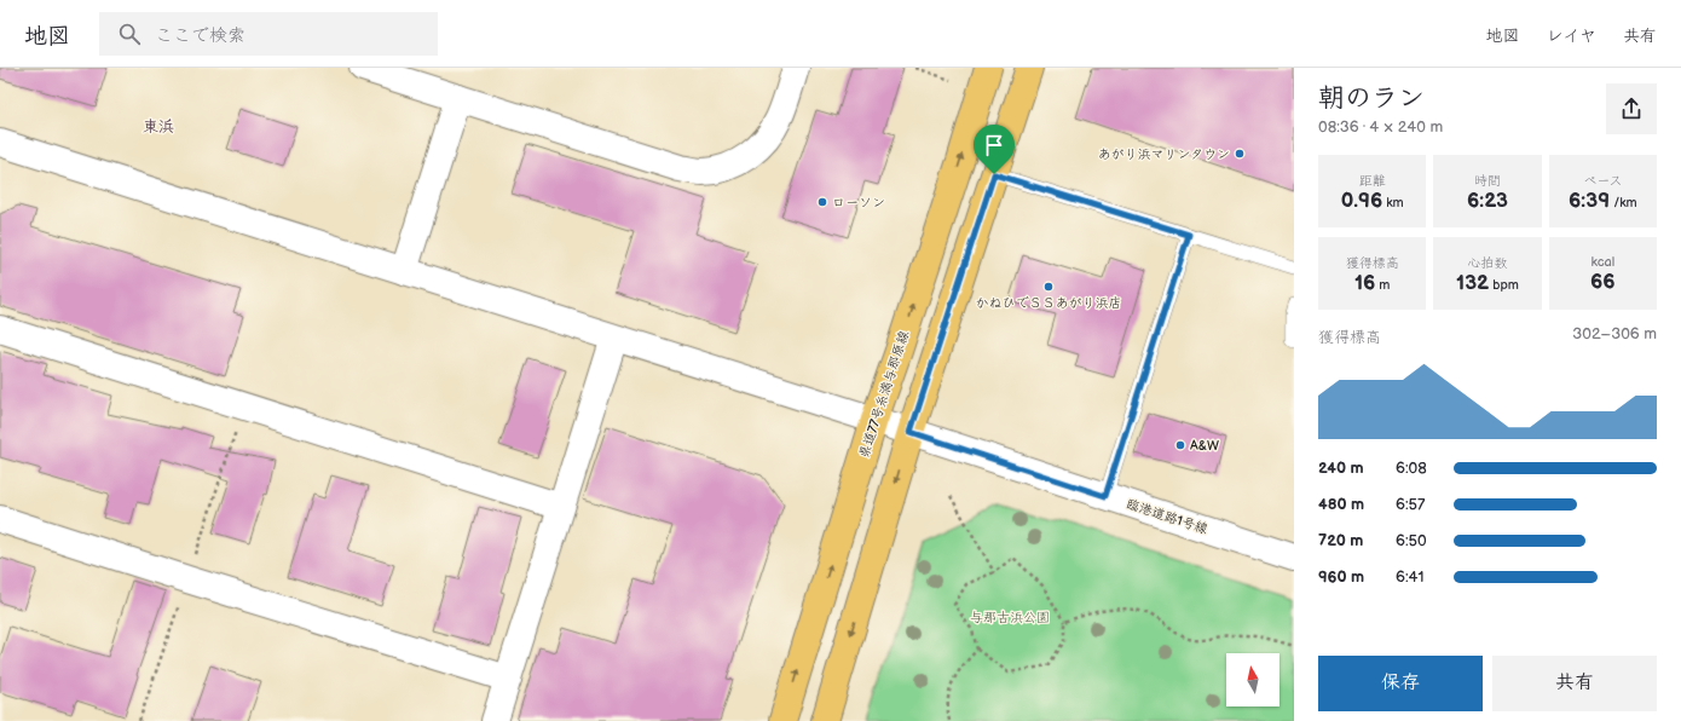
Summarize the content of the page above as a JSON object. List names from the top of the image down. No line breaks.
{"streets":{"main road":["県道77号糸満与那原線"],"street":["臨港道路1号線"]},"crossings":[["県道77号糸満与那原線","臨港道路1号線"]],"districts":["東浜"],"parks":["与那古浜公園"],"places":["あがり浜マリンタウン","ローソン","かねひでＳＳあがり浜店","A&W"],"north":"top","page":{"header":"地図","search":"ここで検索","nav":["地図","レイヤ","共有"],"heading":["朝のラン","08:36 · 4 × 240 m"],"stats":[["距離","0.96 km"],["時間","6:23"],["ペース","6:39 /km"],["獲得標高","16 m"],["心拍数","132 bpm"],["kcal","66"]],"chart":["獲得標高","302–306 m"],"list":[{"name":"240 m","note":"6:08"},{"name":"480 m","note":"6:57"},{"name":"720 m","note":"6:50"},{"name":"960 m","note":"6:41"}],"buttons":["保存","共有"]}}
